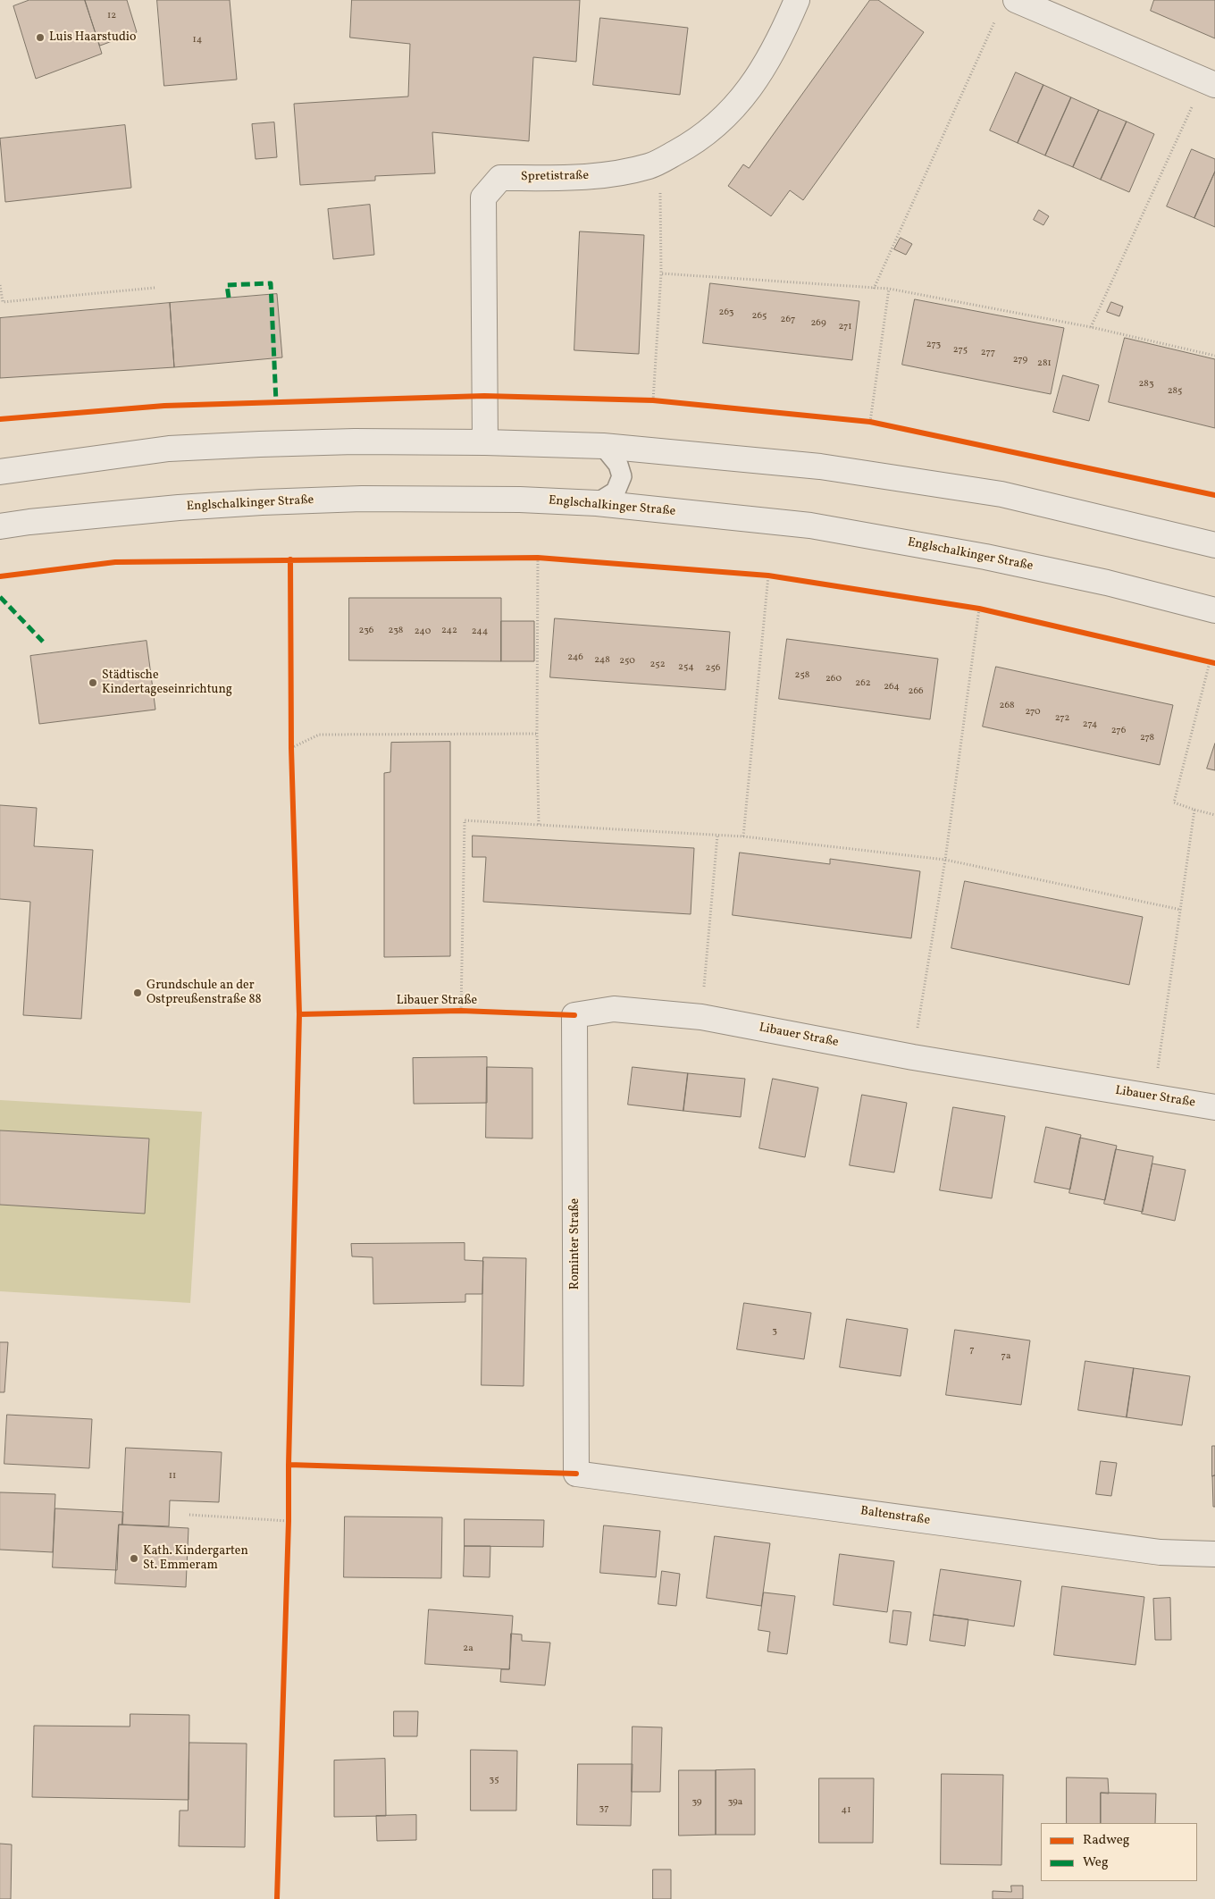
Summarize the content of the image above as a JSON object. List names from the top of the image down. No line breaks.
{"streets":{"street":["Spretistraße","Englschalkinger Straße","Libauer Straße","Rominter Straße","Baltenstraße"]},"crossings":[["Libauer Straße","Rominter Straße"],["Rominter Straße","Baltenstraße"]],"places":["Luis Haarstudio","Städtische Kindertageseinrichtung","Grundschule an der Ostpreußenstraße 88","Kath. Kindergarten St. Emmeram"],"house_numbers":["12","14","263","265","267","269","271","273","275","277","279","281","283","285","236","238","242","240","244","246","248","250","252","254","256","258","260","262","264","266","268","270","272","274","276","278","3","7","7a","11","2a","35","39","39a","37","41"],"legend":["Radweg","Weg"]}
